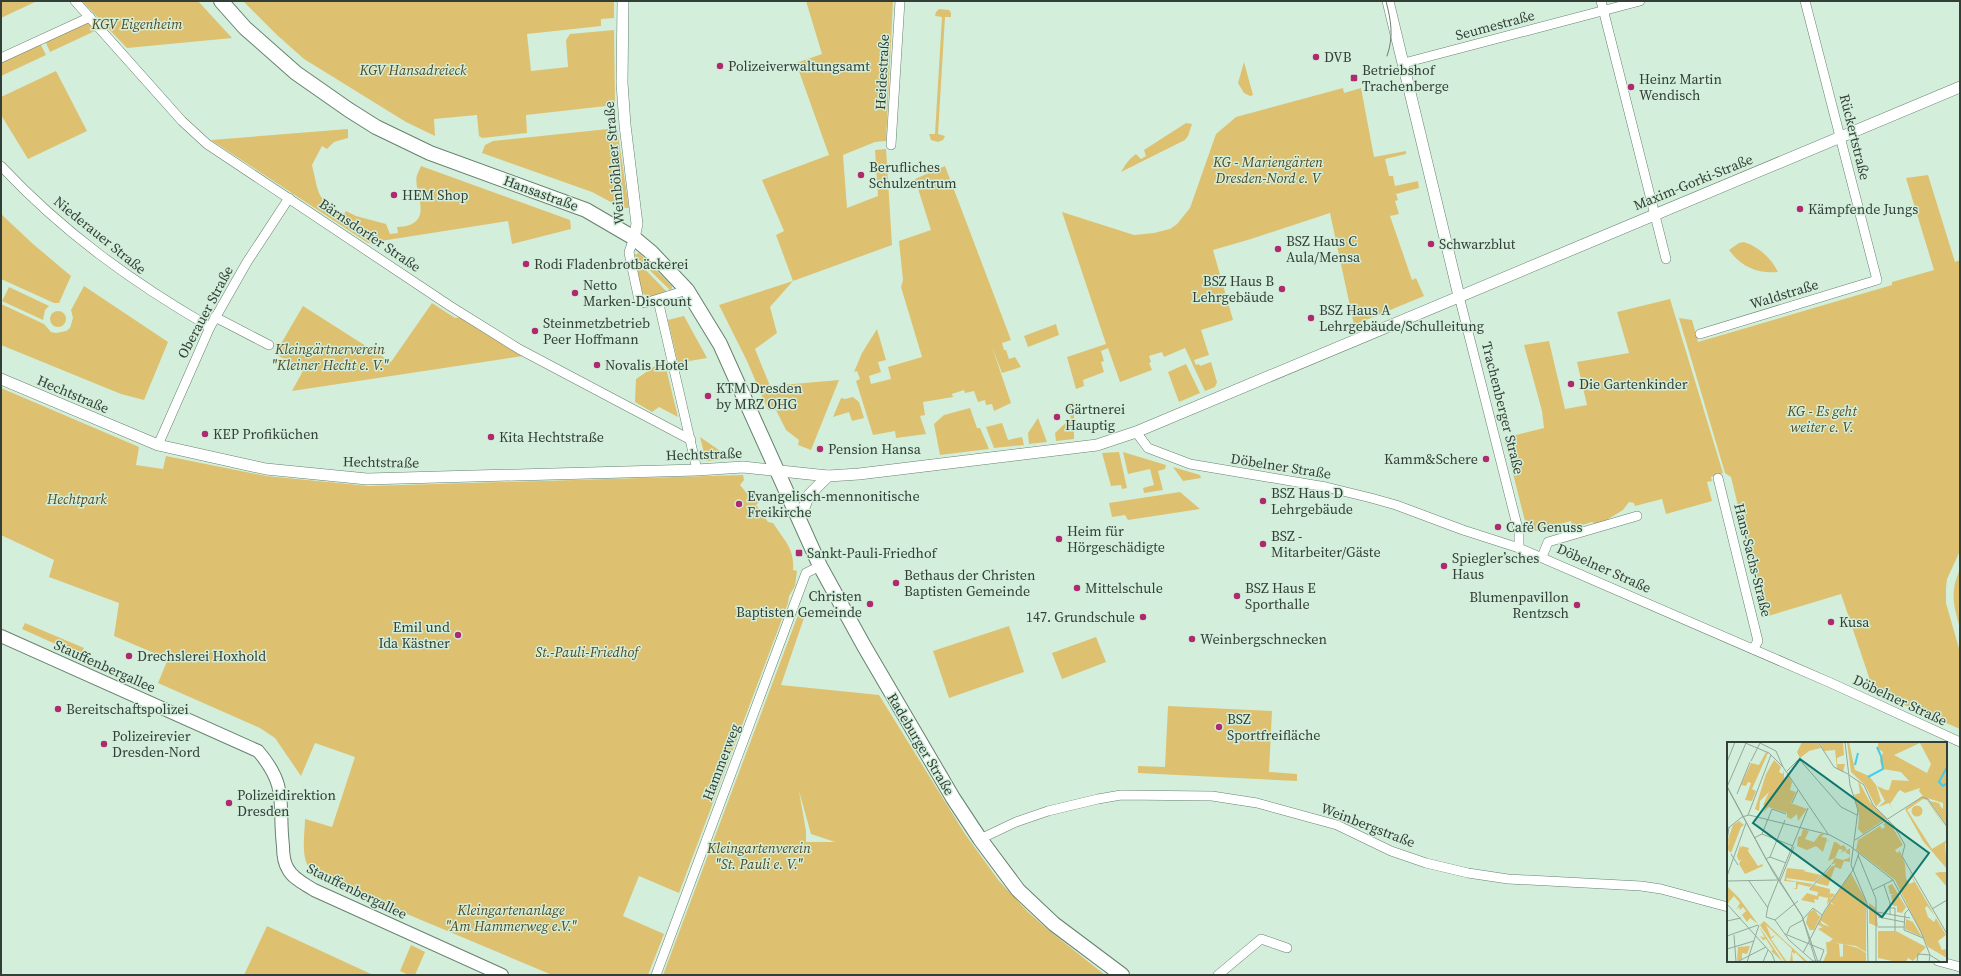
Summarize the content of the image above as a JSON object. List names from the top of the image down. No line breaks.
{"streets":{"main road":["Hansastraße","Stauffenbergallee","Radeburger Straße"],"street":["Seumestraße","Heidestraße","Rückertstraße","Weinböhlaer Straße","Maxim-Gorki-Straße","Niederauer Straße","Bärnsdorfer Straße","Waldstraße","Oberauer Straße","Hechtstraße","Trachenberger Straße","Döbelner Straße","Hans-Sachs-Straße","Hammerweg","Weinbergstraße"]},"crossings":[["Seumestraße","Trachenberger Straße"],["Rückertstraße","Maxim-Gorki-Straße"],["Rückertstraße","Waldstraße"],["Weinböhlaer Straße","Hansastraße"],["Maxim-Gorki-Straße","Trachenberger Straße"],["Maxim-Gorki-Straße","Döbelner Straße"],["Hansastraße","Hechtstraße"],["Hansastraße","Radeburger Straße"],["Niederauer Straße","Oberauer Straße"],["Bärnsdorfer Straße","Oberauer Straße"],["Oberauer Straße","Hechtstraße"],["Hechtstraße","Radeburger Straße"],["Trachenberger Straße","Döbelner Straße"],["Döbelner Straße","Hans-Sachs-Straße"],["Radeburger Straße","Hammerweg"],["Radeburger Straße","Weinbergstraße"]],"parks":["KGV Eigenheim","KGV Hansadreieck","KG - Mariengärten Dresden-Nord e. V","Kleingärtnerverein \"Kleiner Hecht e. V.\"","KG - Es geht weiter e. V.","Hechtpark","St.-Pauli-Friedhof","Kleingartenverein \"St. Pauli e. V.\"","Kleingartenanlage \"Am Hammerweg e.V.\""],"places":{"other":["DVB","Polizeiverwaltungsamt","Heinz Martin Wendisch","Berufliches Schulzentrum","HEM Shop","Kämpfende Jungs","Schwarzblut","BSZ Haus C Aula/Mensa","Rodi Fladenbrotbäckerei","BSZ Haus B Lehrgebäude","Netto Marken-Discount","BSZ Haus A Lehrgebäude/Schulleitung","Steinmetzbetrieb Peer Hoffmann","Novalis Hotel","Die Gartenkinder","KTM Dresden by MRZ OHG","Gärtnerei Hauptig","KEP Profiküchen","Kita Hechtstraße","Pension Hansa","Kamm&Schere","BSZ Haus D Lehrgebäude","Evangelisch-mennonitische Freikirche","Café Genuss","Heim für Hörgeschädigte","BSZ - Mitarbeiter/Gäste","Spiegler’sches Haus","Bethaus der Christen Baptisten Gemeinde","Mittelschule","BSZ Haus E Sporthalle","Christen Baptisten Gemeinde","Blumenpavillon Rentzsch","147. Grundschule","Kusa","Emil und Ida Kästner","Weinbergschnecken","Drechslerei Hoxhold","Bereitschaftspolizei","BSZ Sportfreifläche","Polizeirevier Dresden-Nord","Polizeidirektion Dresden"],"transit":["Betriebshof Trachenberge","Sankt-Pauli-Friedhof"]}}
